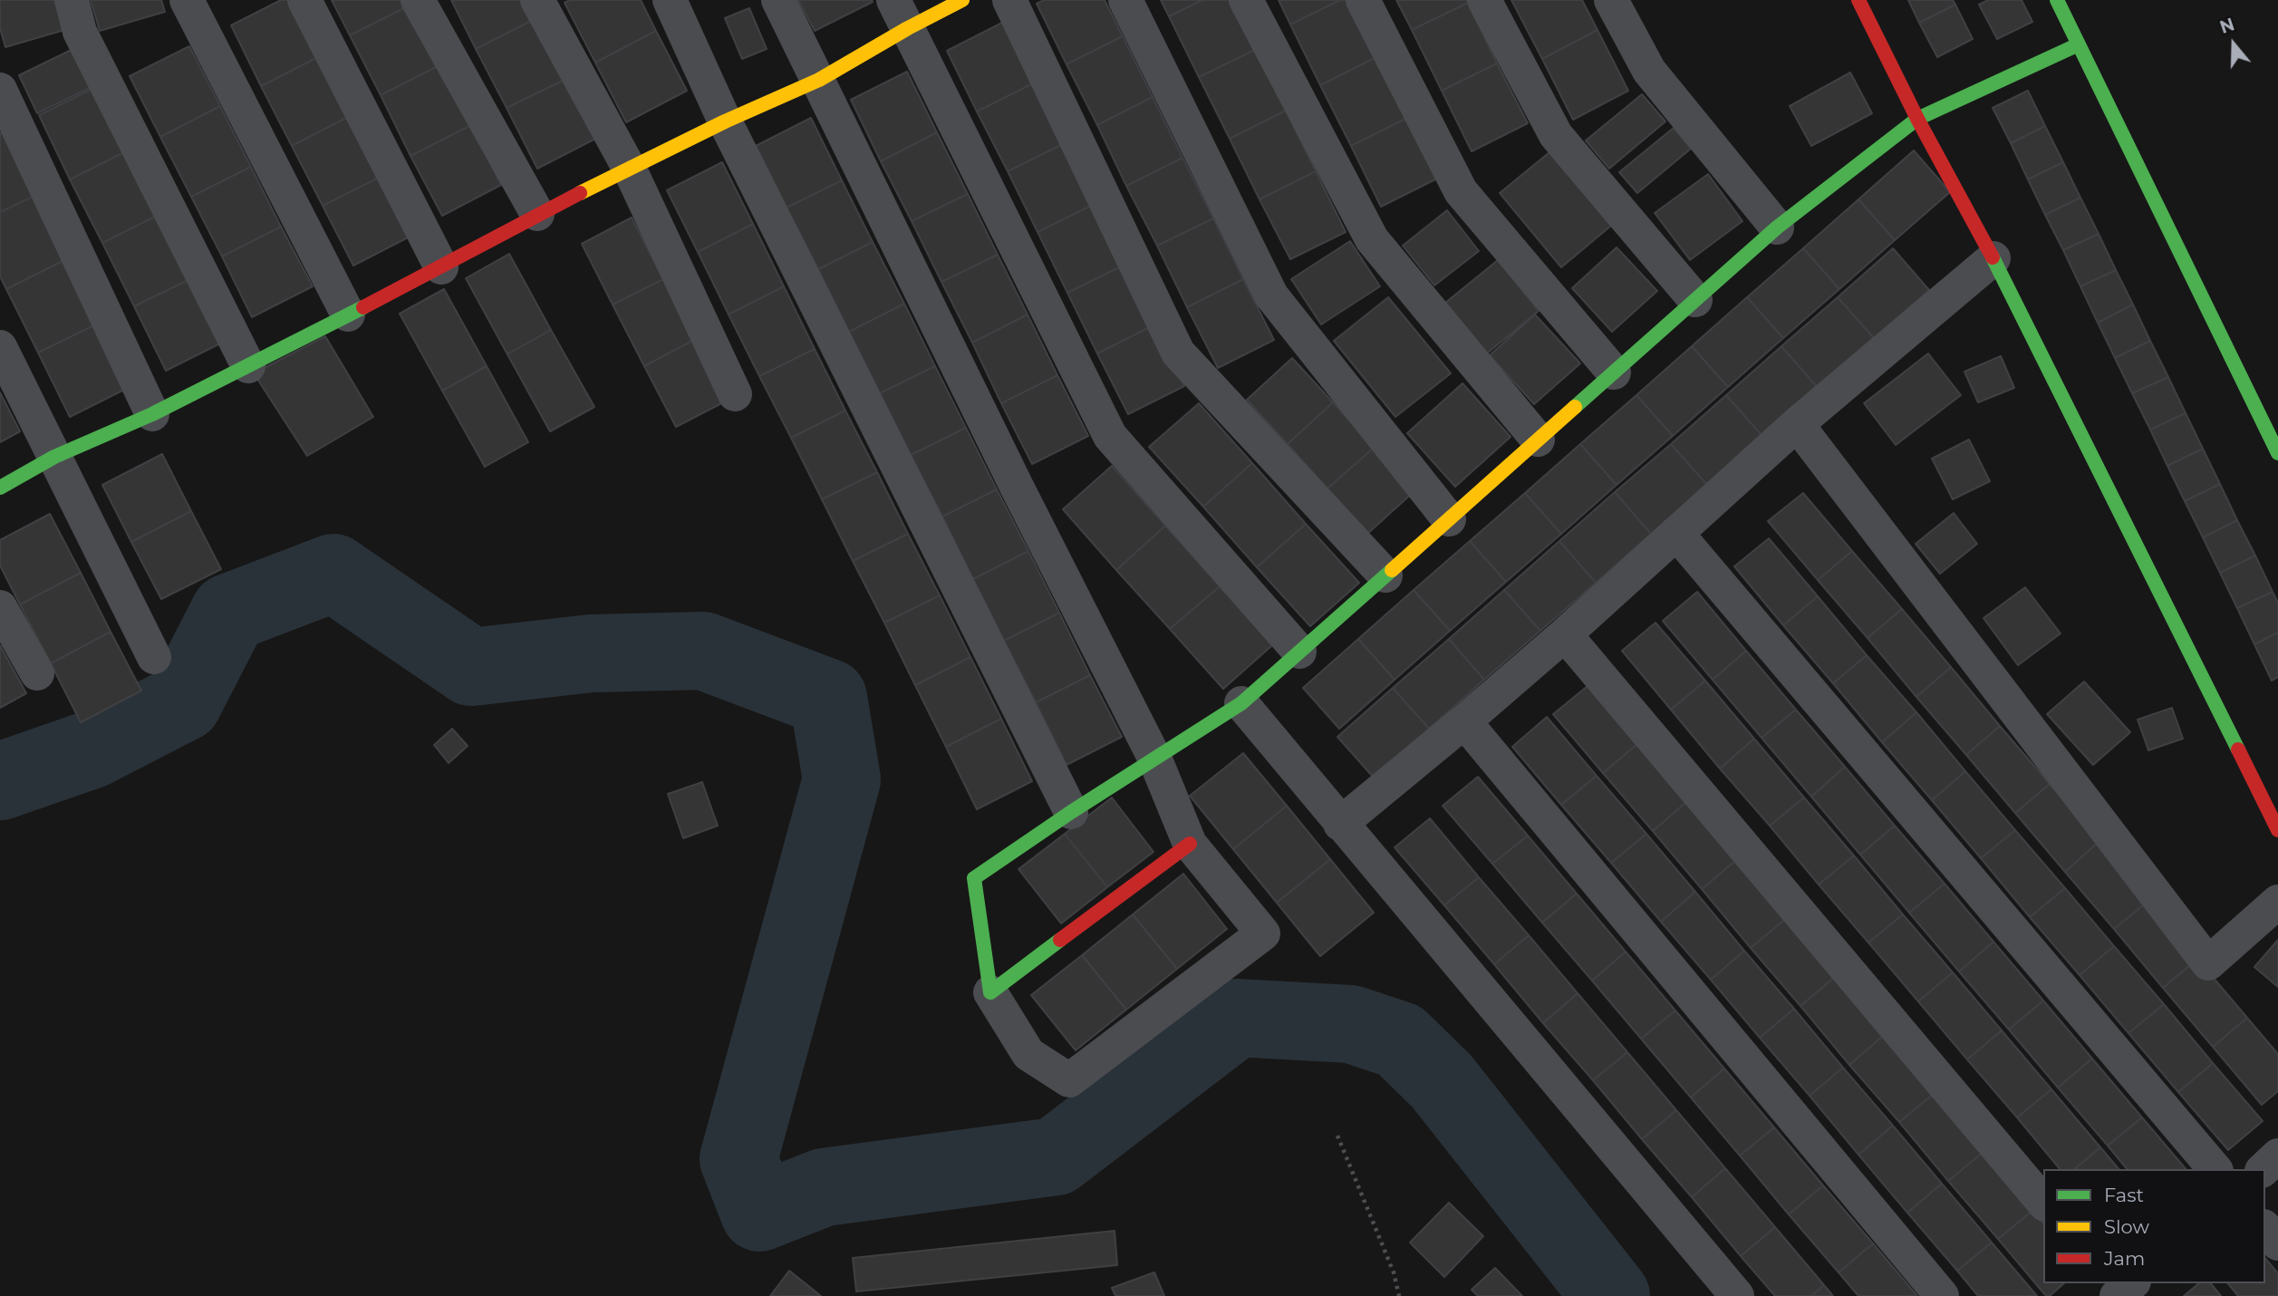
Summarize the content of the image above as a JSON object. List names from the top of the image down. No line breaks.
{"legend":["Fast","Slow","Jam"],"north":"top"}
